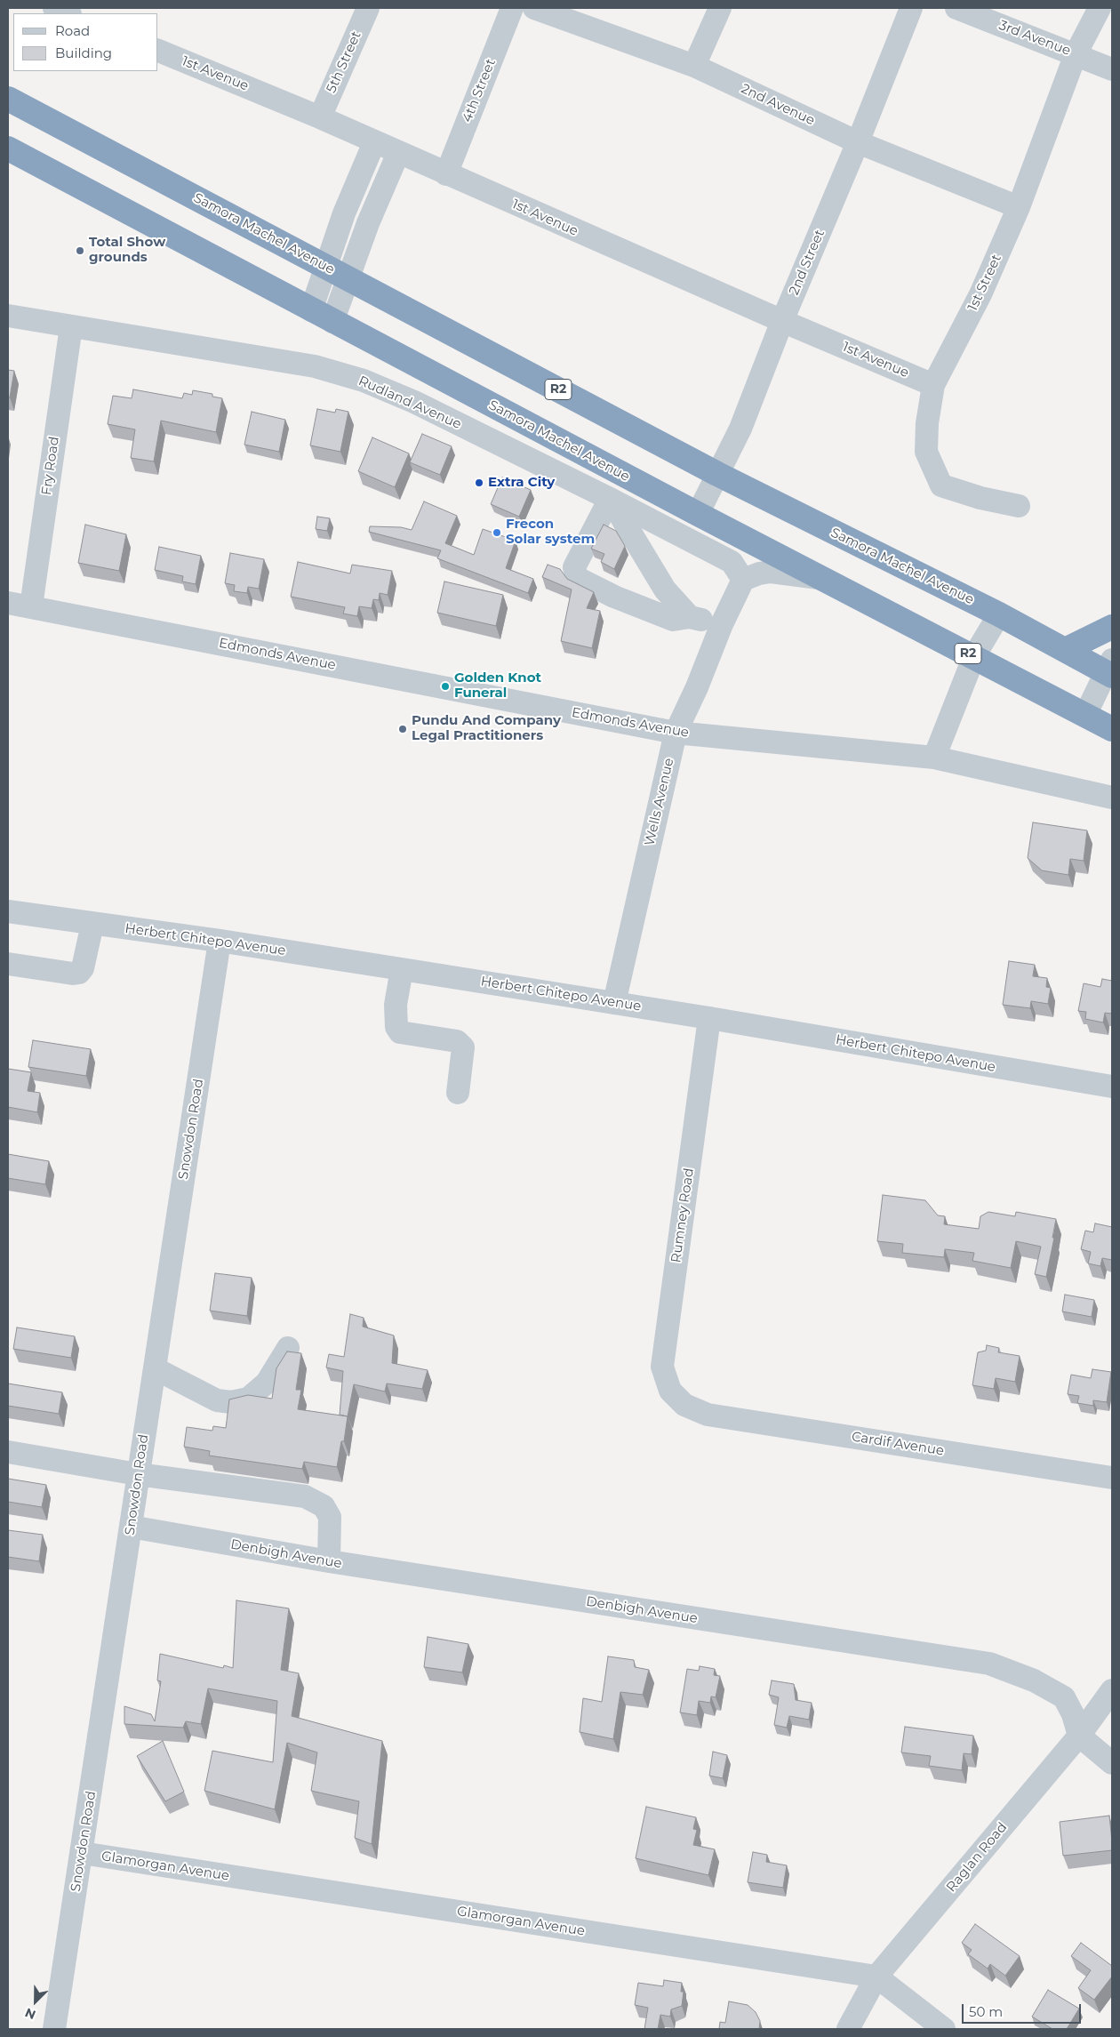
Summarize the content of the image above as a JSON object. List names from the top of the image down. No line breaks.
{"streets":{"highway":["Samora Machel Avenue","R2"],"street":["3rd Avenue","5th Street","1st Avenue","4th Street","2nd Avenue","2nd Street","1st Street","Rudland Avenue","Fry Road","Edmonds Avenue","Wells Avenue","Herbert Chitepo Avenue","Snowdon Road","Rumney Road","Cardif Avenue","Denbigh Avenue","Raglan Road","Glamorgan Avenue"]},"crossings":[["3rd Avenue","1st Street"],["5th Street","1st Avenue"],["1st Avenue","4th Street"],["1st Avenue","2nd Street"],["1st Avenue","1st Street"],["2nd Avenue","2nd Street"],["2nd Avenue","1st Street"],["Samora Machel Avenue","2nd Street"],["Rudland Avenue","Fry Road"],["Rudland Avenue","Wells Avenue"],["Fry Road","Edmonds Avenue"],["Edmonds Avenue","Wells Avenue"],["Wells Avenue","Herbert Chitepo Avenue"],["Herbert Chitepo Avenue","Snowdon Road"],["Herbert Chitepo Avenue","Rumney Road"],["Snowdon Road","Denbigh Avenue"],["Snowdon Road","Glamorgan Avenue"],["Rumney Road","Cardif Avenue"],["Denbigh Avenue","Raglan Road"],["Raglan Road","Glamorgan Avenue"]],"places":["Total Show grounds","Extra City","Frecon Solar system","Golden Knot Funeral","Pundu And Company Legal Practitioners"],"legend":["Road","Building"],"scale_bar":"50 m","north":"bottom left"}
